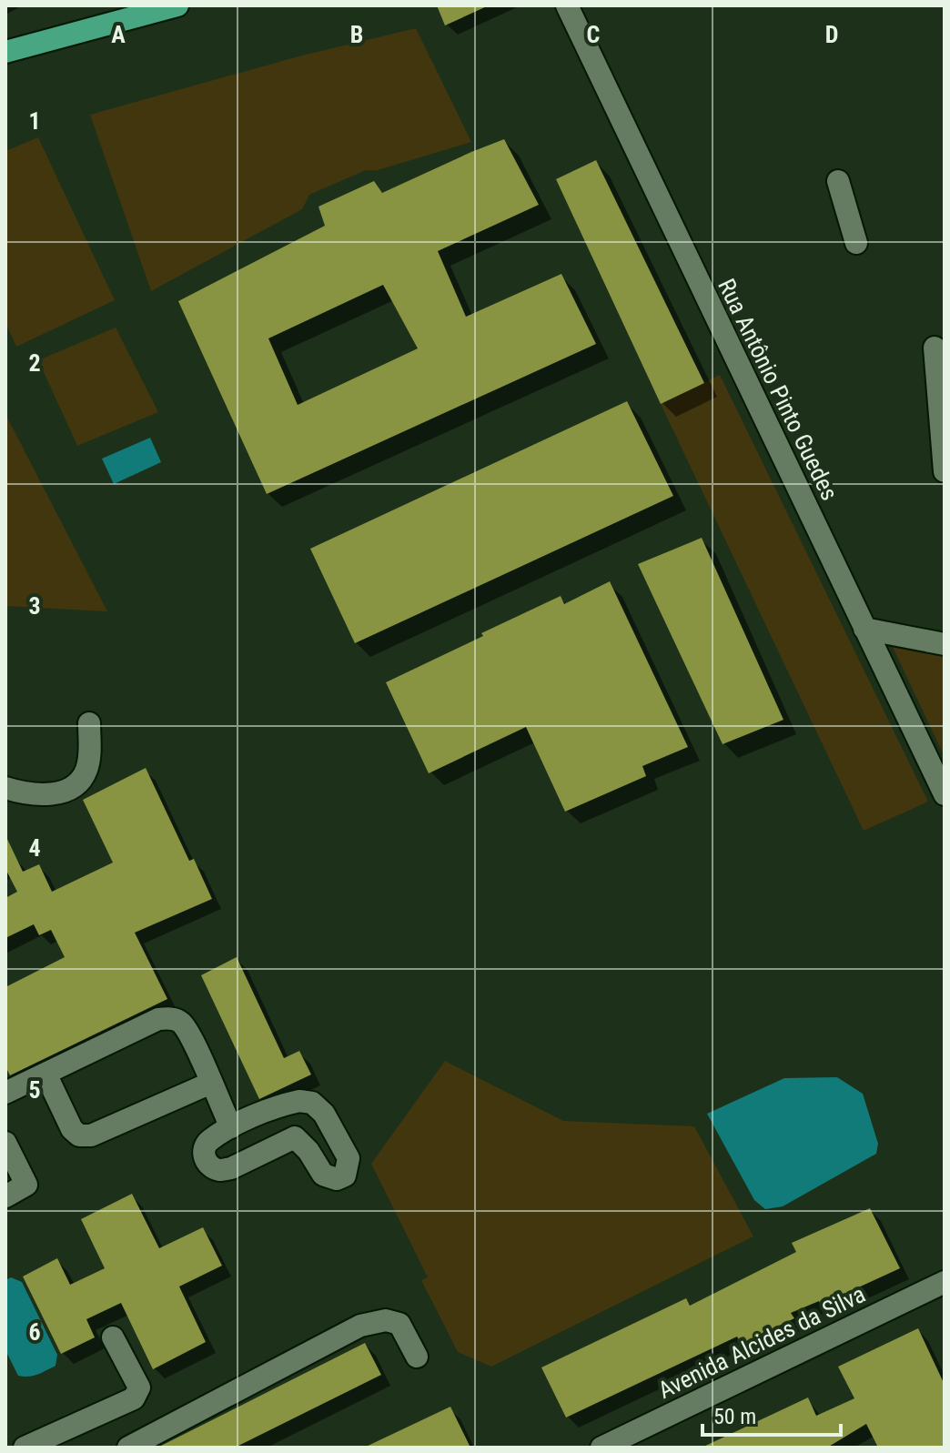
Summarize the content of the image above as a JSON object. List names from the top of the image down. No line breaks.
{"streets":{"street":["Rua Antônio Pinto Guedes","Avenida Alcides da Silva"]},"scale_bar":"50 m","grid":{"columns":["A","B","C","D"],"rows":["1","2","3","4","5","6"]}}
